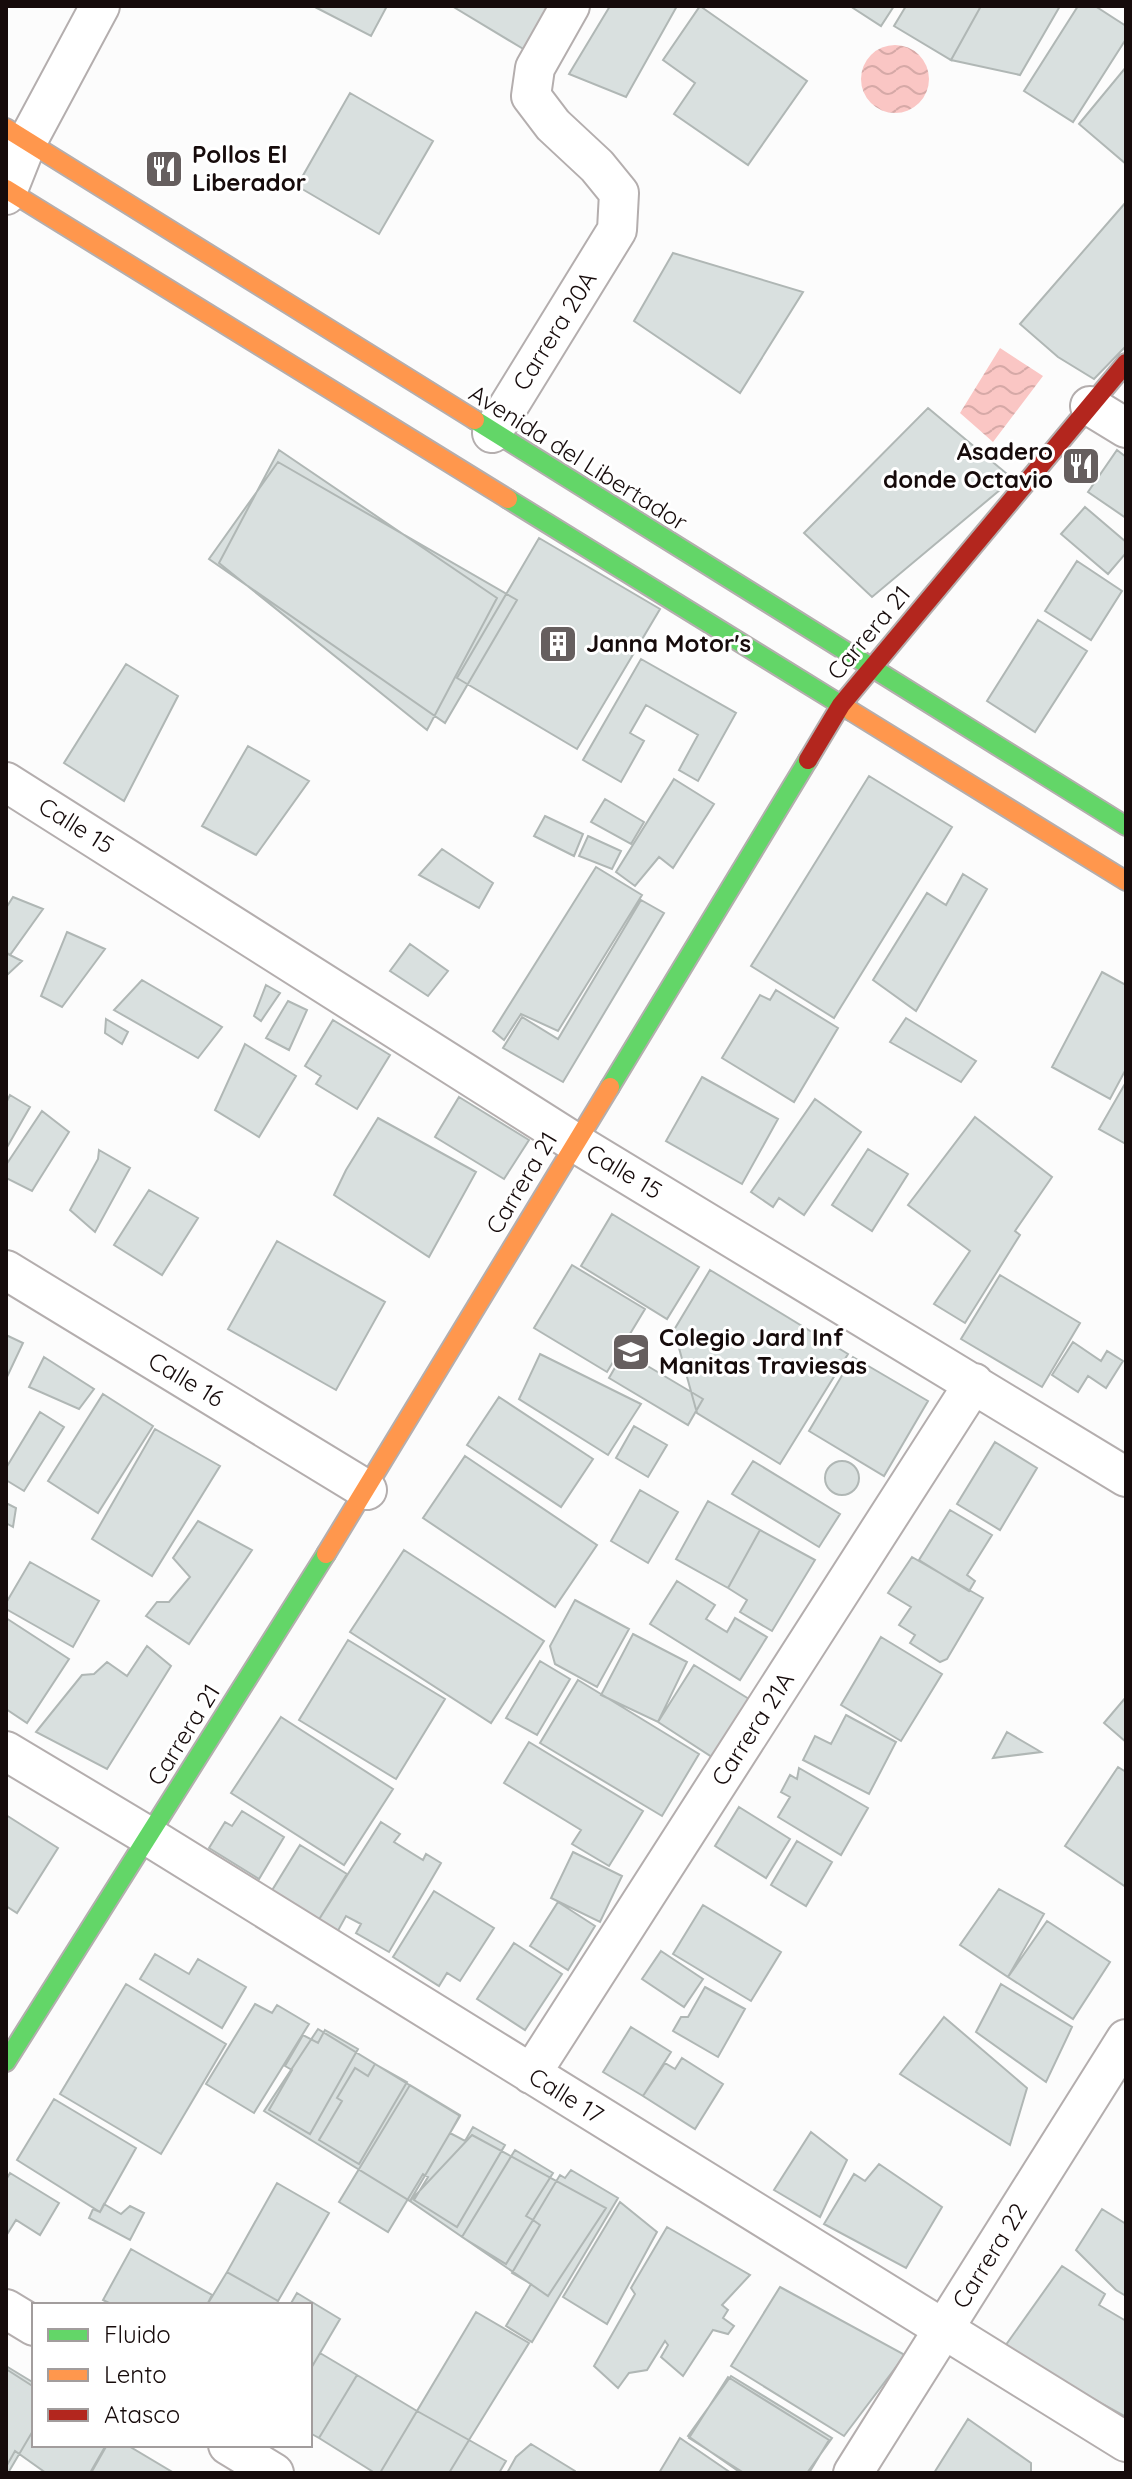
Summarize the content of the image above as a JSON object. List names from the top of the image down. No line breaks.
{"streets":{"main road":["Avenida del Libertador","Carrera 21"],"street":["Carrera 20A","Calle 15","Calle 16","Carrera 21A","Calle 17","Carrera 22"]},"crossings":[["Carrera 20A","Avenida del Libertador"],["Avenida del Libertador","Carrera 21"],["Carrera 21","Calle 15"],["Carrera 21","Calle 16"],["Carrera 21","Calle 17"],["Calle 15","Carrera 21A"],["Carrera 21A","Calle 17"],["Calle 17","Carrera 22"]],"places":{"restaurant":["Pollos El Liberador","Asadero donde Octavio"],"building":["Janna Motor's"],"school or university":["Colegio Jard Inf Manitas Traviesas"]},"legend":["Fluido","Lento","Atasco"]}
